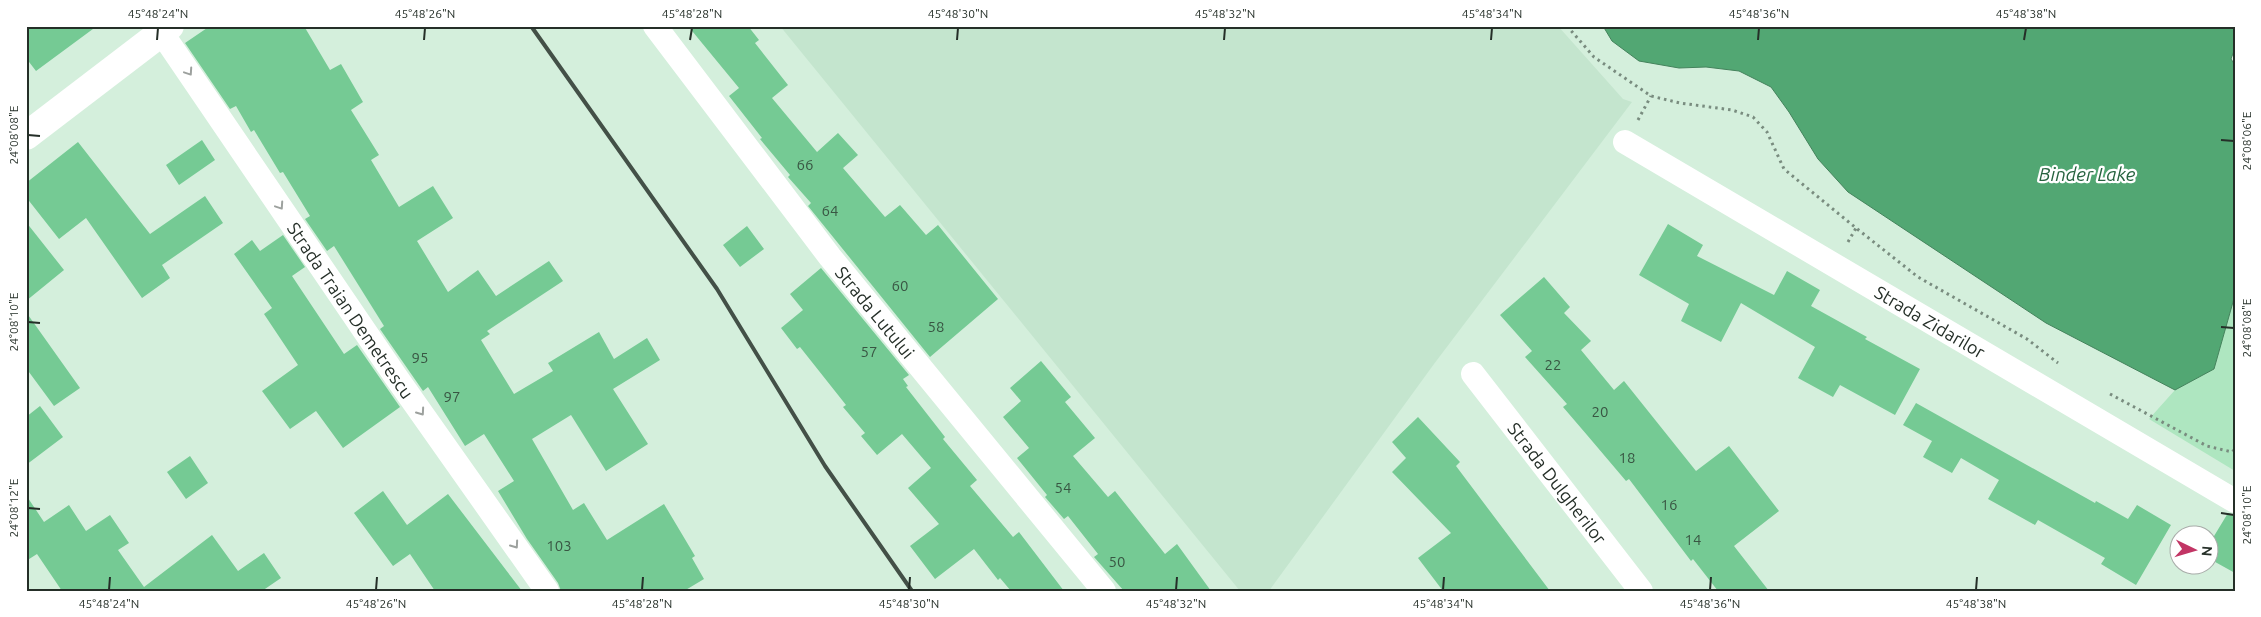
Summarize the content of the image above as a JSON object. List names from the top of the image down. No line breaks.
{"streets":{"street":["Strada Traian Demetrescu","Strada Lutului","Strada Zidarilor","Strada Dulgherilor"]},"one_way":["Strada Traian Demetrescu"],"water":["Binder Lake"],"house_numbers":["66","64","60","58","57","95","22","97","20","18","54","16","14","103","50"],"north":"right","coordinates":["45°48'24\"N","45°48'26\"N","45°48'28\"N","45°48'30\"N","45°48'32\"N","45°48'34\"N","45°48'36\"N","45°48'38\"N","24°08'08\"E","24°08'06\"E","24°08'10\"E","24°08'12\"E"]}
